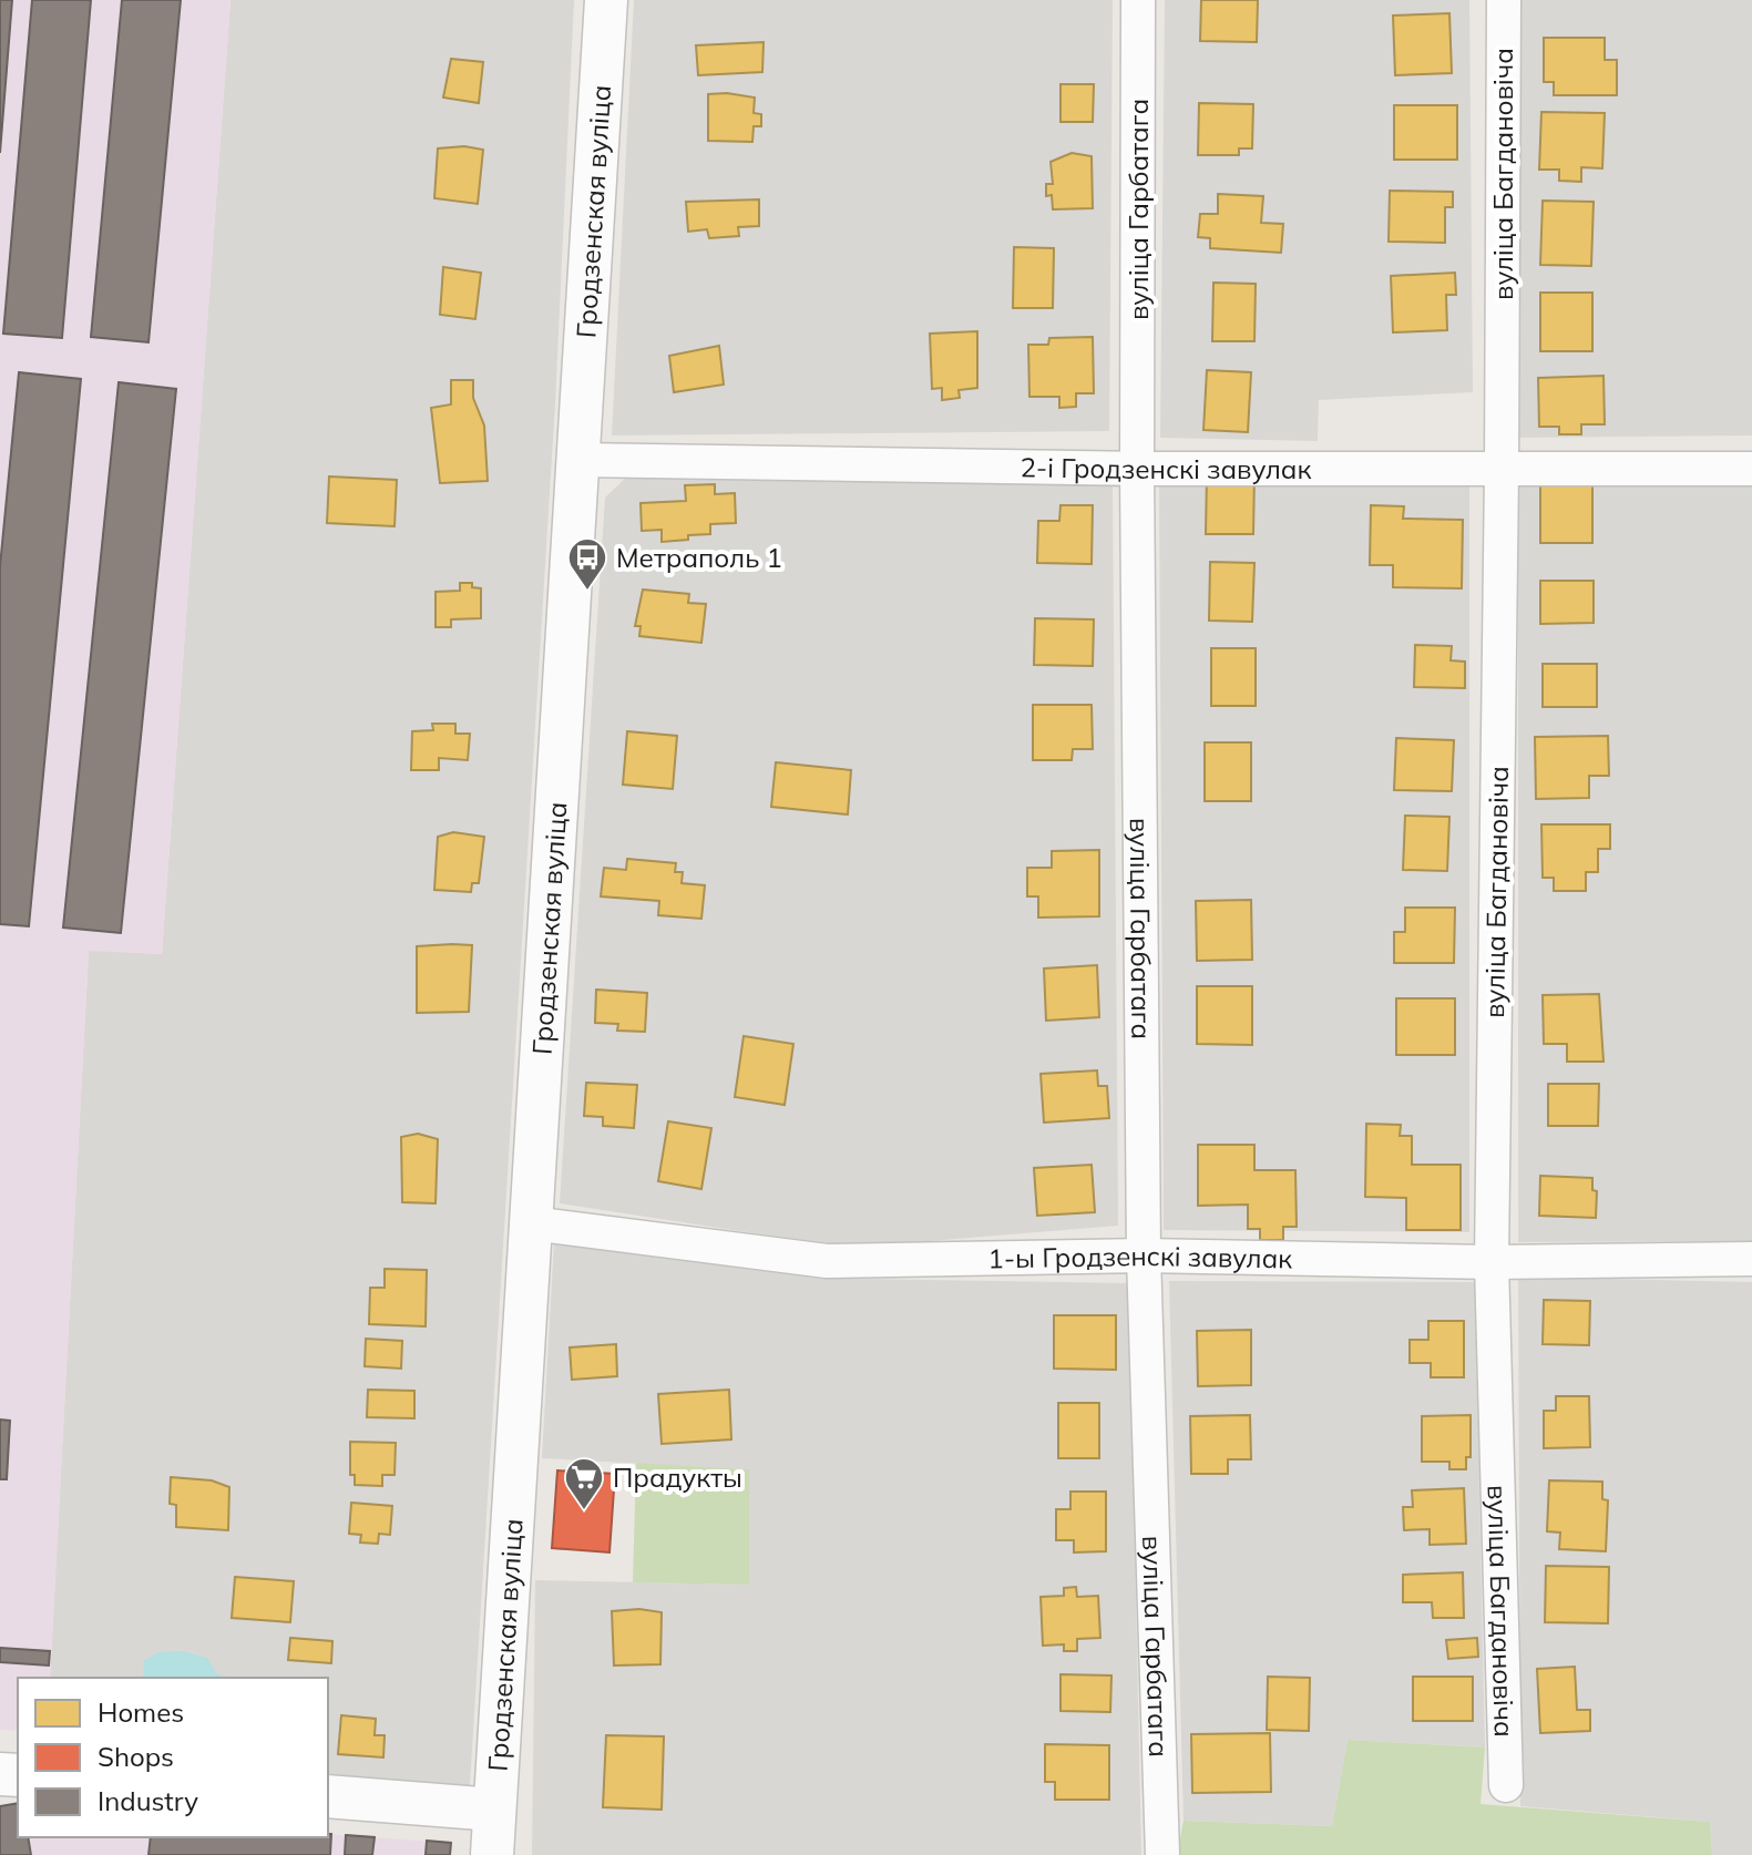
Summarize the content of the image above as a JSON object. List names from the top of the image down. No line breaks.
{"streets":{"street":["вуліца Багдановіча","вуліца Гарбатага","Гродзенская вуліца","2-і Гродзенскі завулак","1-ы Гродзенскі завулак"]},"crossings":[["вуліца Багдановіча","2-і Гродзенскі завулак"],["вуліца Багдановіча","1-ы Гродзенскі завулак"],["вуліца Гарбатага","2-і Гродзенскі завулак"],["вуліца Гарбатага","1-ы Гродзенскі завулак"],["Гродзенская вуліца","2-і Гродзенскі завулак"],["Гродзенская вуліца","1-ы Гродзенскі завулак"]],"places":{"bus stop":["Метраполь 1"],"supermarket":["Прадукты"]},"legend":["Homes","Shops","Industry"]}
